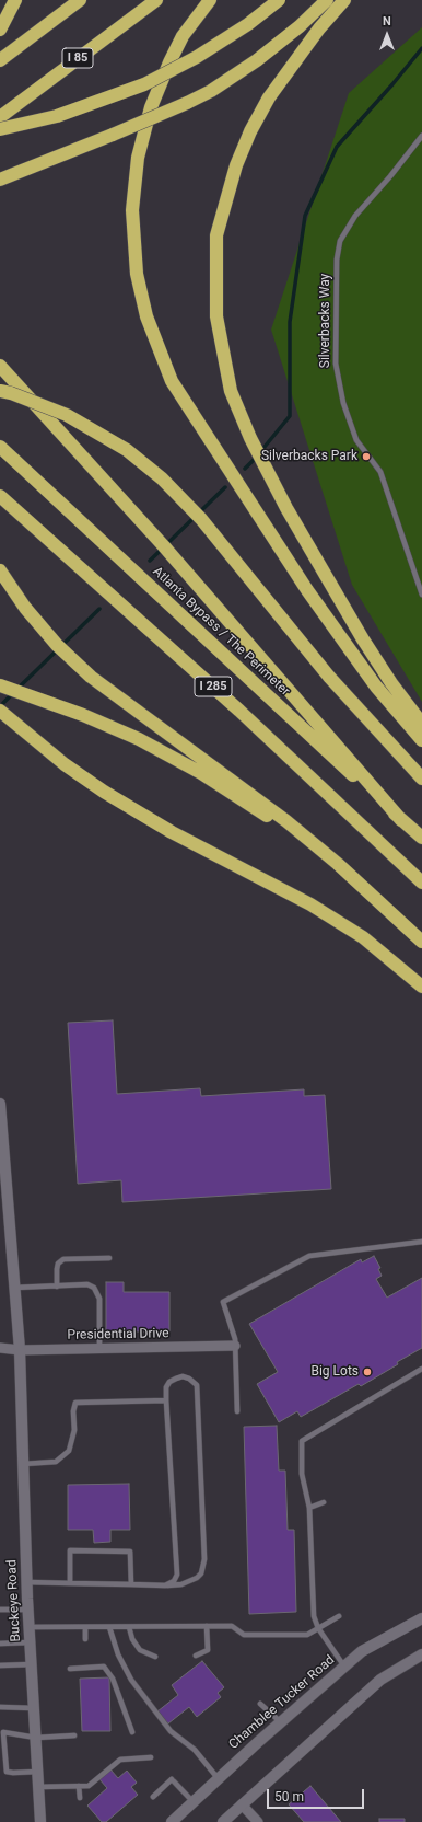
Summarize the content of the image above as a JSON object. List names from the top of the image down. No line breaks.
{"streets":{"highway":["I 85","Atlanta Bypass / The Perimeter","I 285"],"street":["Presidential Drive","Buckeye Road","Chamblee Tucker Road"],"lane":["Silverbacks Way"]},"crossings":[["Presidential Drive","Buckeye Road"]],"places":["Silverbacks Park","Big Lots"],"scale_bar":"50 m","north":"top"}
